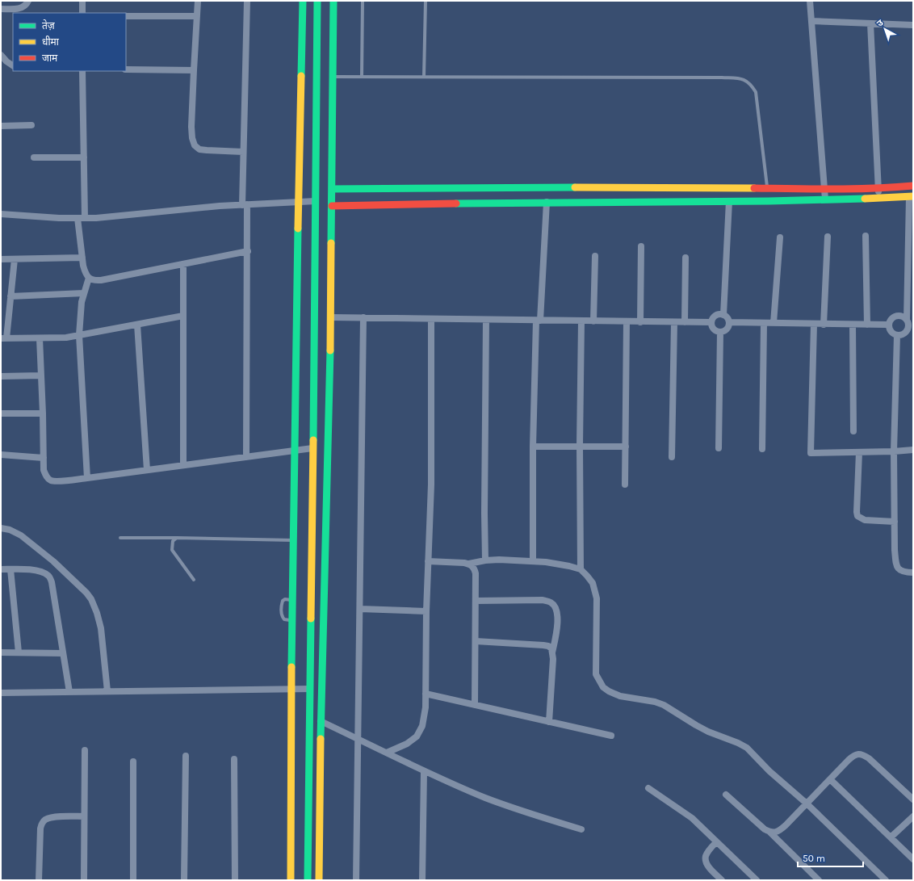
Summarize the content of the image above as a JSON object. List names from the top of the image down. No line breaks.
{"legend":["तेज़","धीमा","जाम"],"scale_bar":"50 m","north":"top left"}
